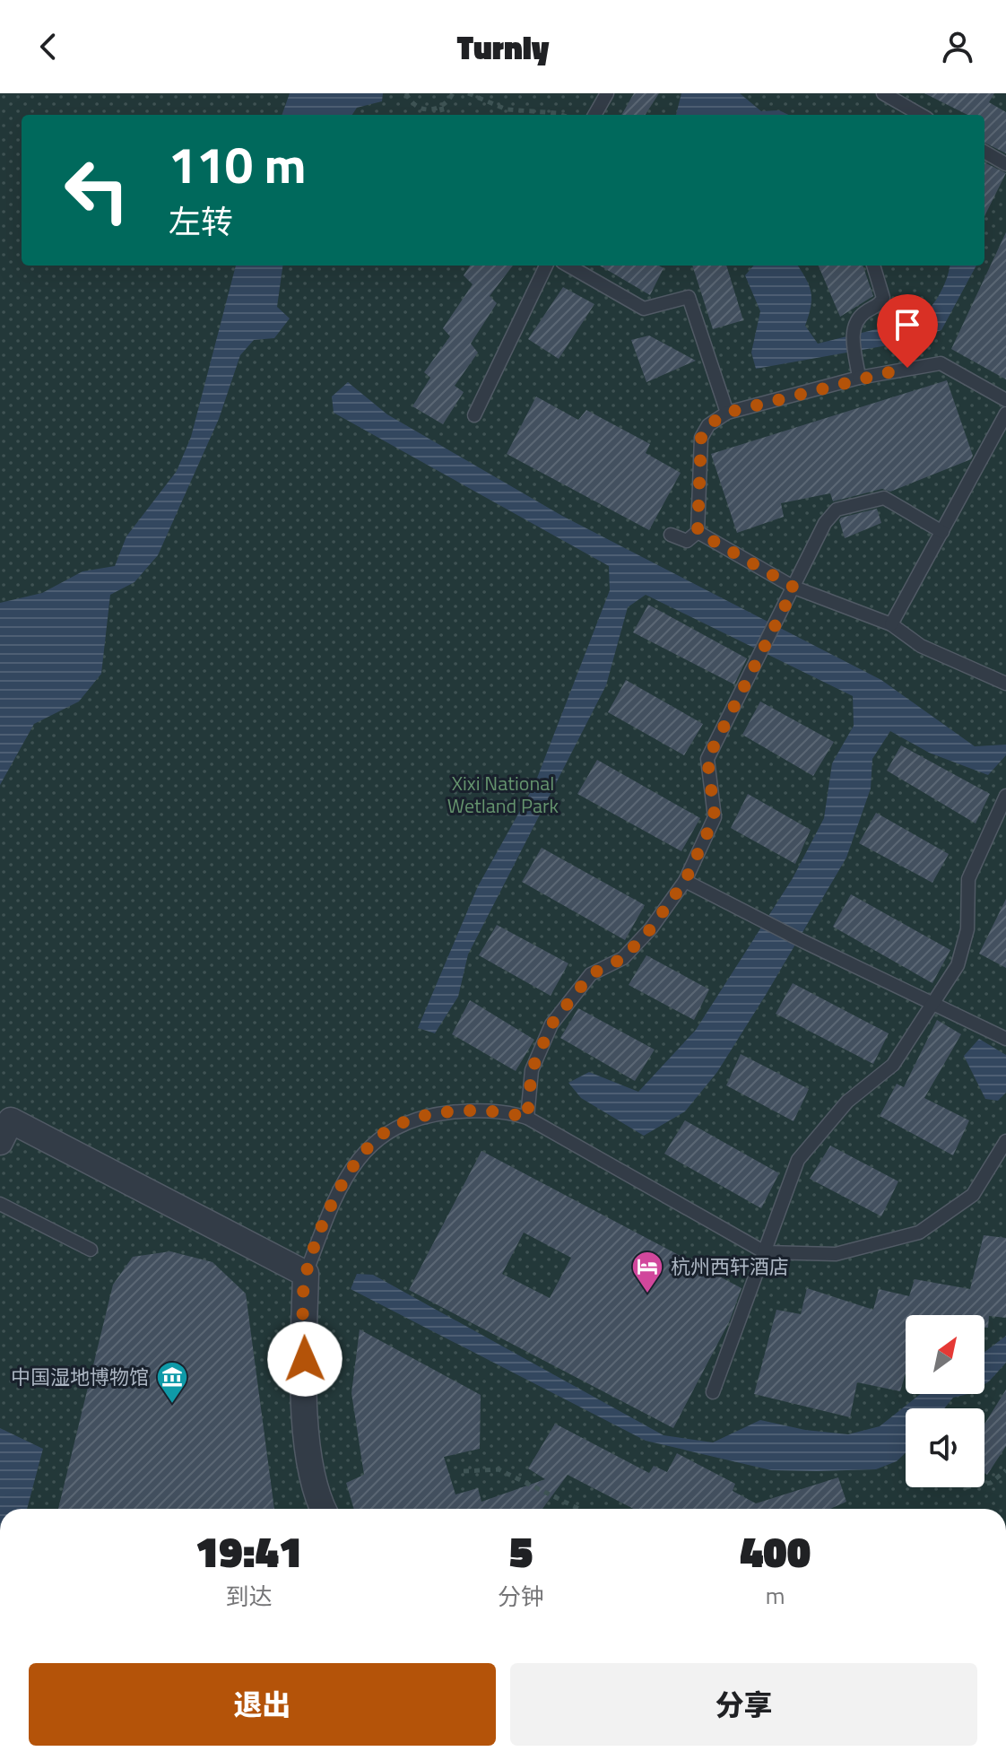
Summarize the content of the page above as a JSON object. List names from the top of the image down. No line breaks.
{"parks":["Xixi National Wetland Park"],"places":{"hotel":["杭州西轩酒店"],"museum":["中国湿地博物馆"]},"north":"top right","page":{"header":"Turnly","turn":["110 m","左转"],"eta":["19:41","到达","5","分钟","400","m"],"buttons":["退出","分享"]}}
